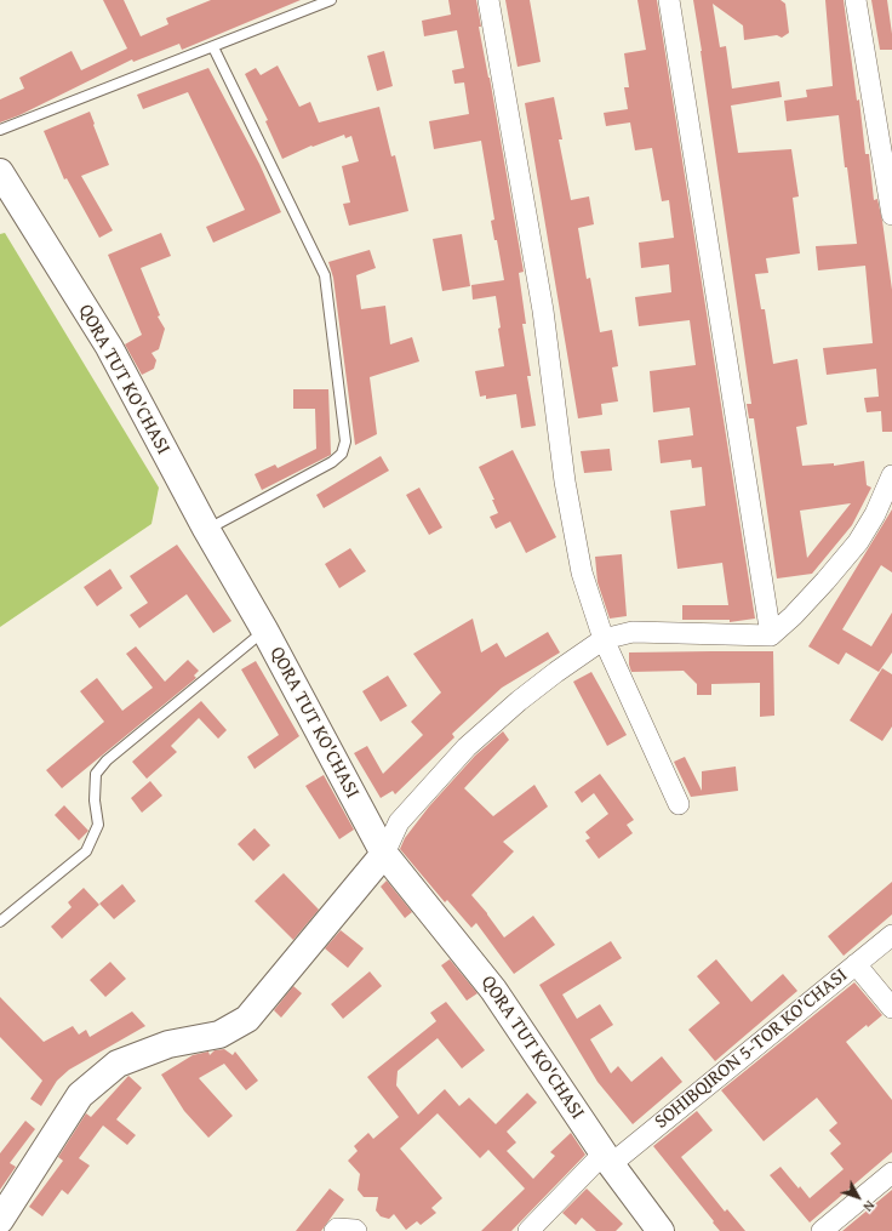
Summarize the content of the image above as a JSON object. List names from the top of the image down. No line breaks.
{"streets":{"street":["QORA TUT KO'CHASI","SOHIBQIRON 5-TOR KO'CHASI"]},"crossings":[["QORA TUT KO'CHASI","SOHIBQIRON 5-TOR KO'CHASI"]],"north":"bottom right"}
